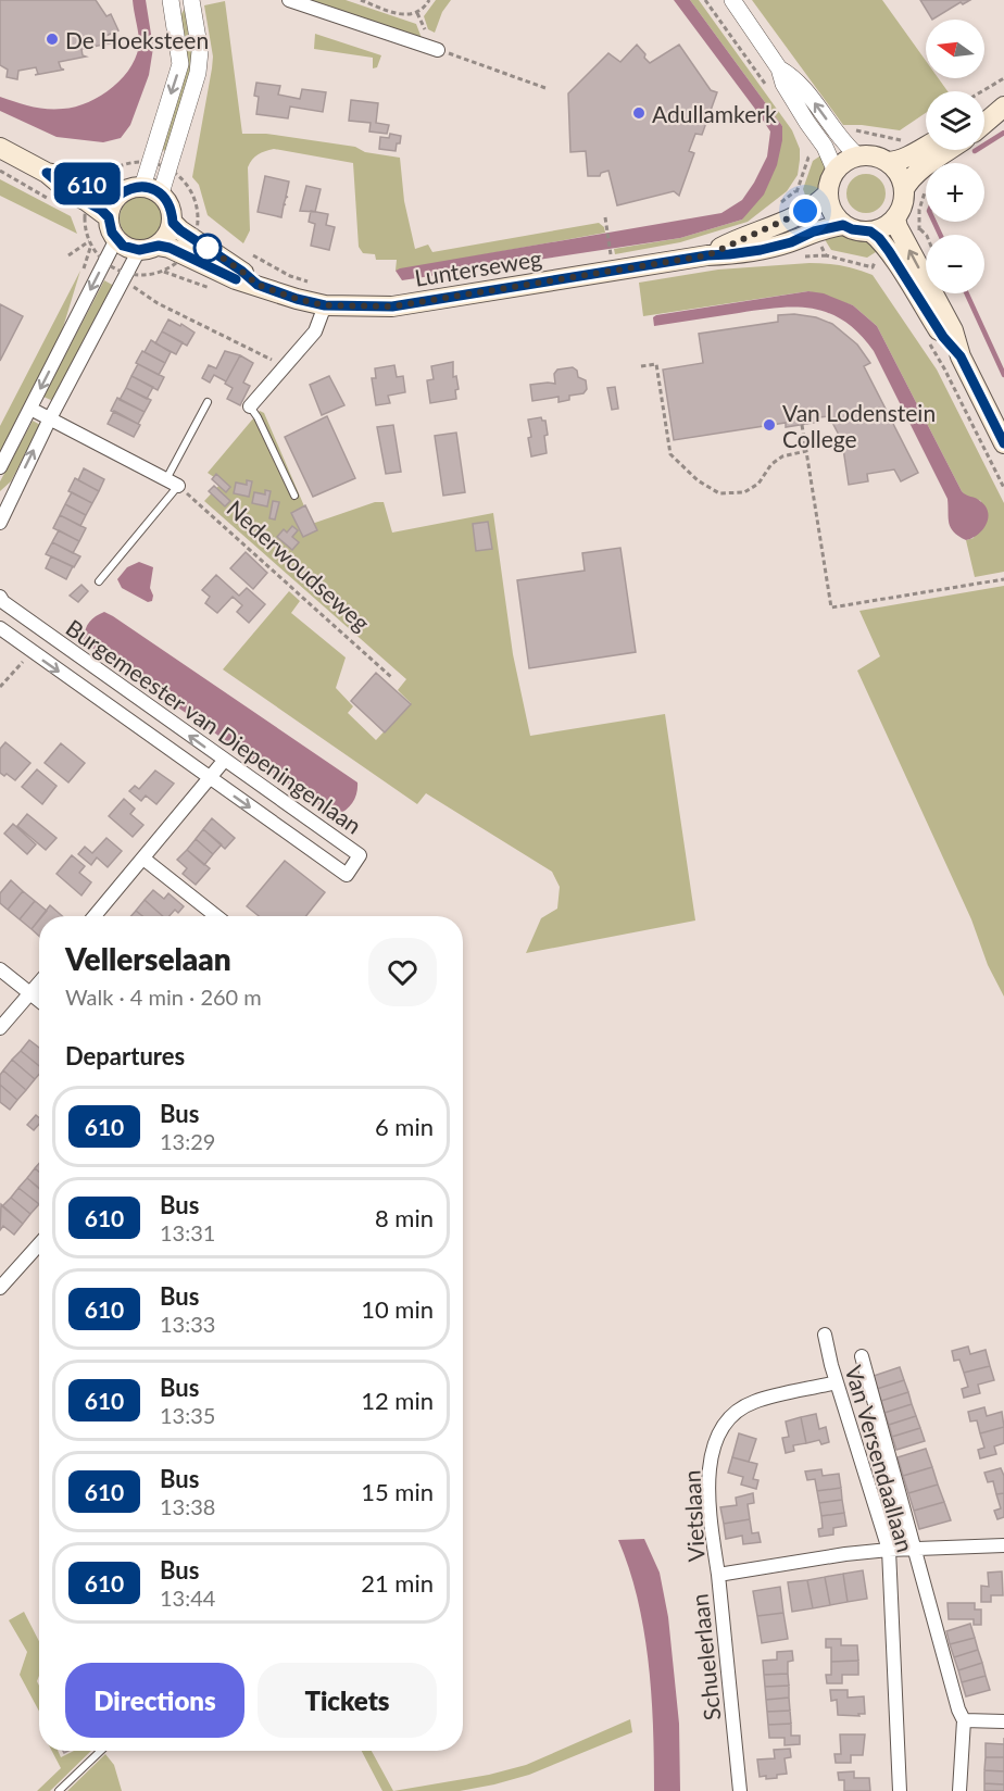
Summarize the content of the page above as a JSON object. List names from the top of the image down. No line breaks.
{"streets":{"main road":["Lunterseweg"],"street":["Burgemeester van Diepeningenlaan","Van Versendaallaan","Vietslaan","Schuelerlaan"],"path":["Nederwoudseweg"]},"crossings":[["Van Versendaallaan","Vietslaan"],["Van Versendaallaan","Schuelerlaan"],["Vietslaan","Schuelerlaan"]],"places":["De Hoeksteen","Adullamkerk","Van Lodenstein College"],"lines":["bus line 610"],"north":"left","page":{"on_map":"610","map_buttons":["+","−"],"heading":[["Vellerselaan","Walk · 4 min · 260 m"],"Departures"],"list":[{"mark":"610","name":"Bus","note":"13:29","value":"6 min"},{"mark":"610","name":"Bus","note":"13:31","value":"8 min"},{"mark":"610","name":"Bus","note":"13:33","value":"10 min"},{"mark":"610","name":"Bus","note":"13:35","value":"12 min"},{"mark":"610","name":"Bus","note":"13:38","value":"15 min"},{"mark":"610","name":"Bus","note":"13:44","value":"21 min"}],"buttons":["Directions","Tickets"]}}
